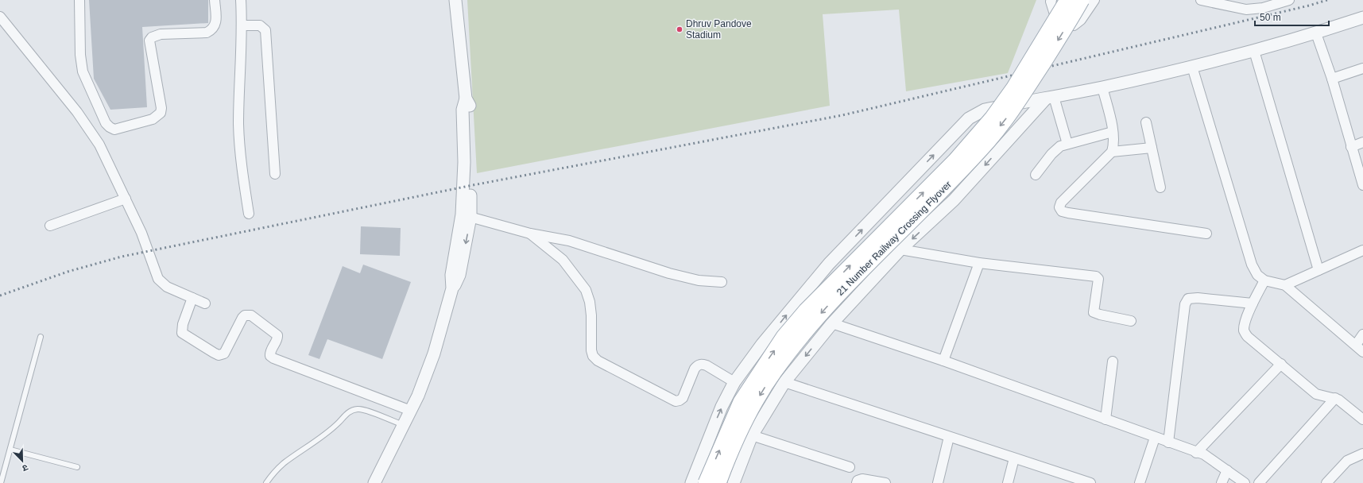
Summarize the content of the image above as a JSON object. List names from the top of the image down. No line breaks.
{"streets":{"main road":["21 Number Railway Crossing Flyover"]},"places":["Dhruv Pandove Stadium"],"scale_bar":"50 m","north":"bottom right"}
